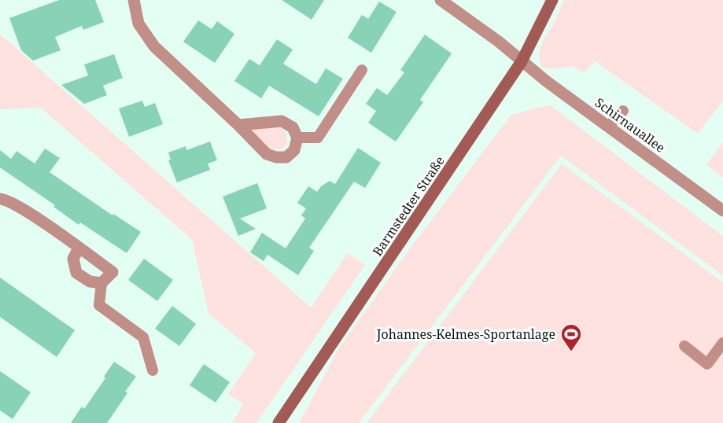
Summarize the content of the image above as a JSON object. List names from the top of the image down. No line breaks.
{"streets":{"main road":["Barmstedter Straße"],"street":["Schirnauallee"]},"crossings":[["Schirnauallee","Barmstedter Straße"]],"places":{"sports":["Johannes-Kelmes-Sportanlage"]}}
